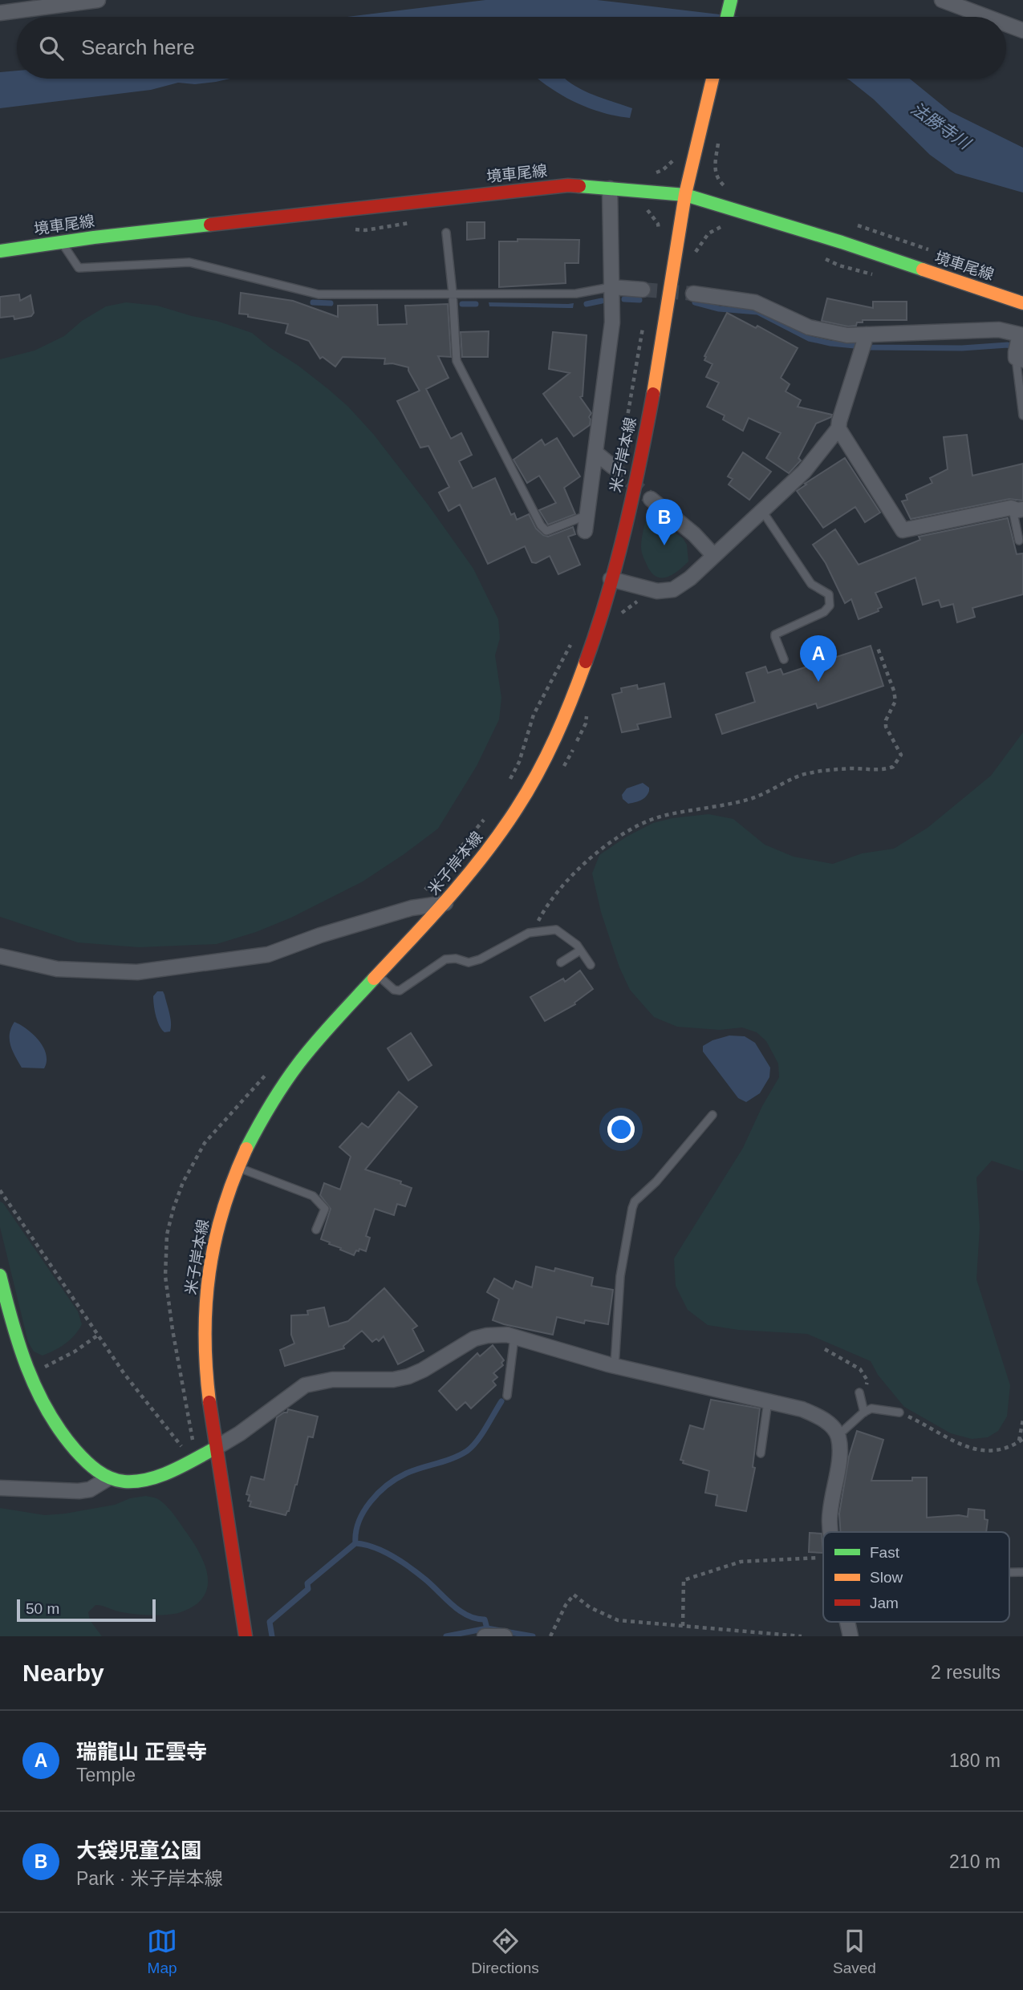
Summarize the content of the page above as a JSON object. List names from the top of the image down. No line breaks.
{"streets":{"main road":["境車尾線","米子岸本線"]},"crossings":[["境車尾線","米子岸本線"]],"water":["法勝寺川"],"legend":["Fast","Slow","Jam"],"scale_bar":"50 m","page":{"search":"Search here","pins":["B","A"],"scale":"50 m","heading":["Nearby","2 results"],"list":[{"mark":"A","name":"瑞龍山 正雲寺","note":"Temple","value":"180 m"},{"mark":"B","name":"大袋児童公園","note":"Park · 米子岸本線","value":"210 m"}],"nav":["Map","Directions","Saved"]}}
